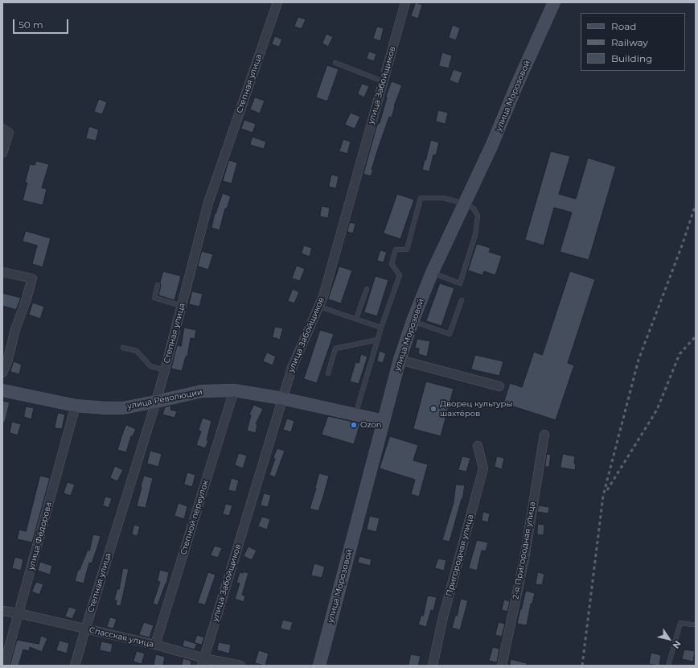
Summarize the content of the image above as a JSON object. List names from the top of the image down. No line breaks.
{"streets":{"main road":["улица Морозовой","улица Революции"],"street":["Степная улица","улица Забойщиков","Степной переулок","улица Фёдорова","2-я Пригородная улица","Пригородная улица","Спасская улица"]},"crossings":[["Степная улица","улица Революции"],["Степная улица","Спасская улица"],["улица Забойщиков","улица Революции"],["улица Забойщиков","Спасская улица"],["улица Морозовой","улица Революции"],["улица Революции","Степной переулок"],["улица Революции","улица Фёдорова"],["Степной переулок","Спасская улица"],["улица Фёдорова","Спасская улица"]],"places":["Дворец культуры шахтёров","Ozon"],"legend":["Road","Railway","Building"],"scale_bar":"50 m","north":"bottom right"}
